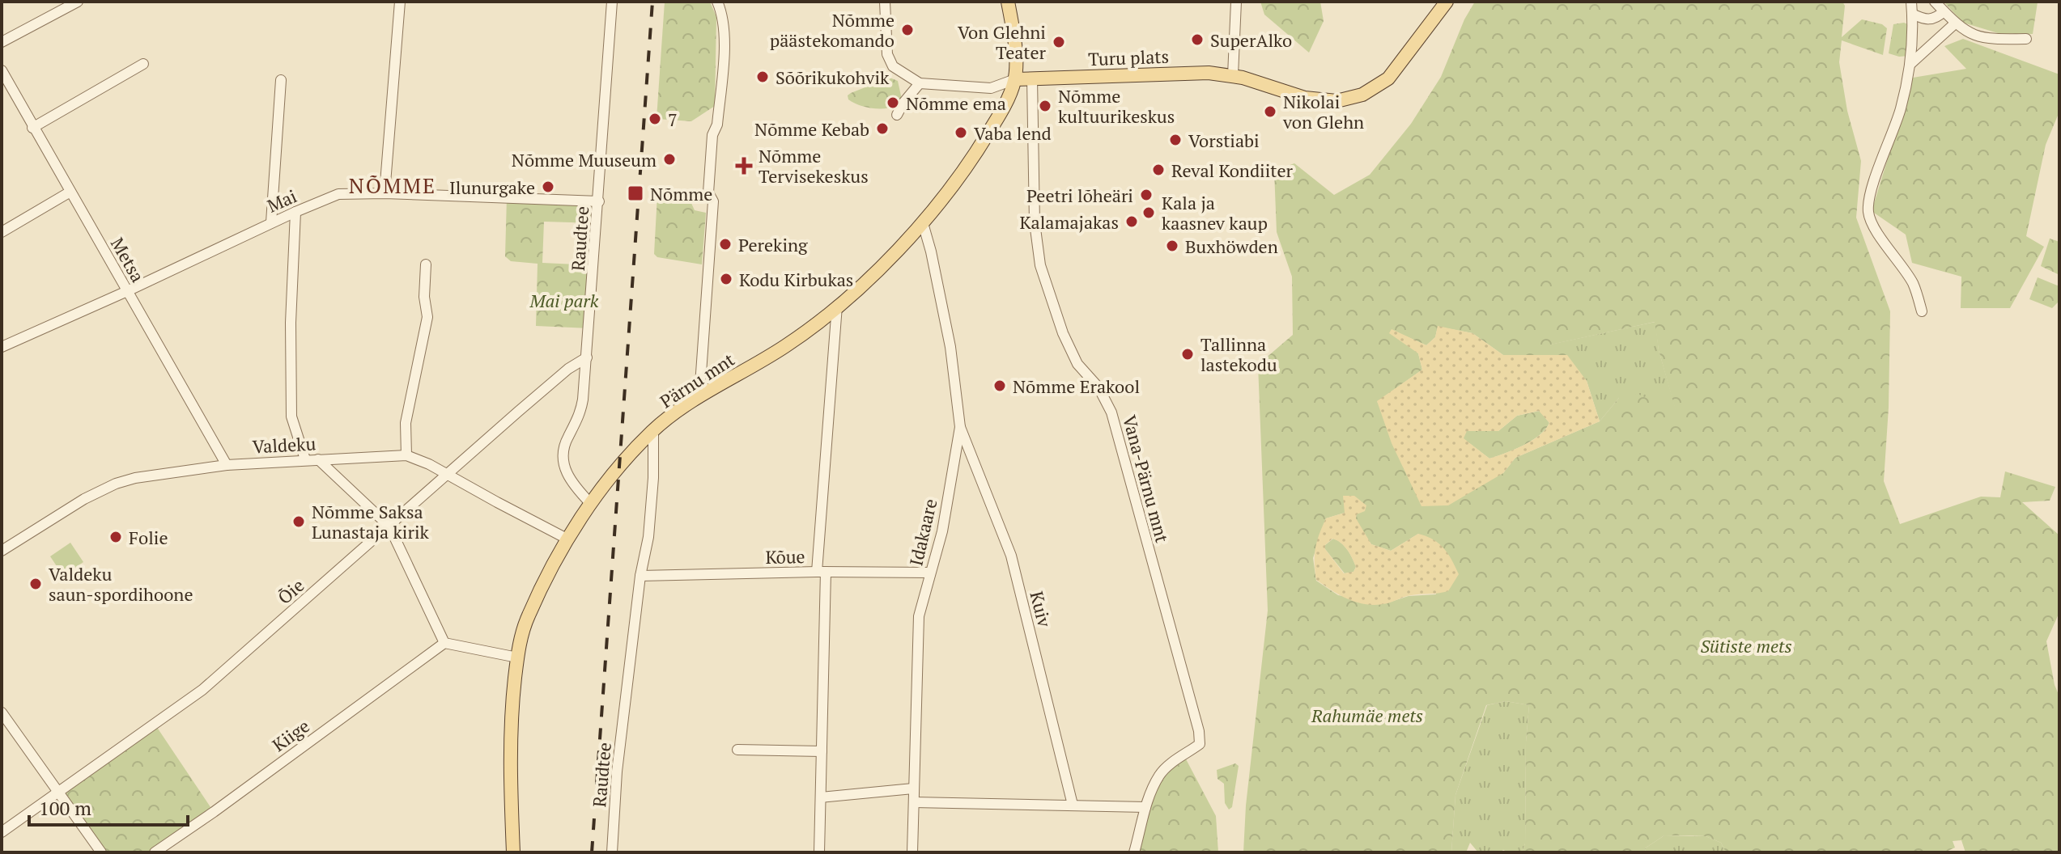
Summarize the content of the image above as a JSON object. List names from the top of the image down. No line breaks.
{"streets":{"main road":["Turu plats","Pärnu mnt"],"street":["Mai","Raudtee","Metsa","Valdeku","Vana-Pärnu mnt","Idakaare","Kõue","Õie","Kuiv","Kiige"]},"crossings":[["Turu plats","Pärnu mnt"],["Turu plats","Vana-Pärnu mnt"],["Mai","Raudtee"],["Mai","Metsa"],["Raudtee","Pärnu mnt"],["Raudtee","Kõue"],["Raudtee","Õie"],["Metsa","Valdeku"],["Pärnu mnt","Valdeku"],["Pärnu mnt","Idakaare"],["Valdeku","Õie"],["Idakaare","Kõue"],["Idakaare","Kuiv"]],"districts":["NÕMME"],"parks":["Mai park","Sütiste mets","Rahumäe mets"],"places":{"other":["Nõmme päästekomando","SuperAlko","Von Glehni Teater","Sõõrikukohvik","Nõmme ema","Nõmme kultuurikeskus","Nikolai von Glehn","7","Nõmme Kebab","Vaba lend","Vorstiabi","Nõmme Muuseum","Reval Kondiiter","Ilunurgake","Peetri lõheäri","Kala ja kaasnev kaup","Kalamajakas","Pereking","Buxhöwden","Kodu Kirbukas","Tallinna lastekodu","Nõmme Erakool","Nõmme Saksa Lunastaja kirik","Folie","Valdeku saun-spordihoone"],"health":["Nõmme Tervisekeskus"],"transit":["Nõmme"]},"scale_bar":"100 m"}
